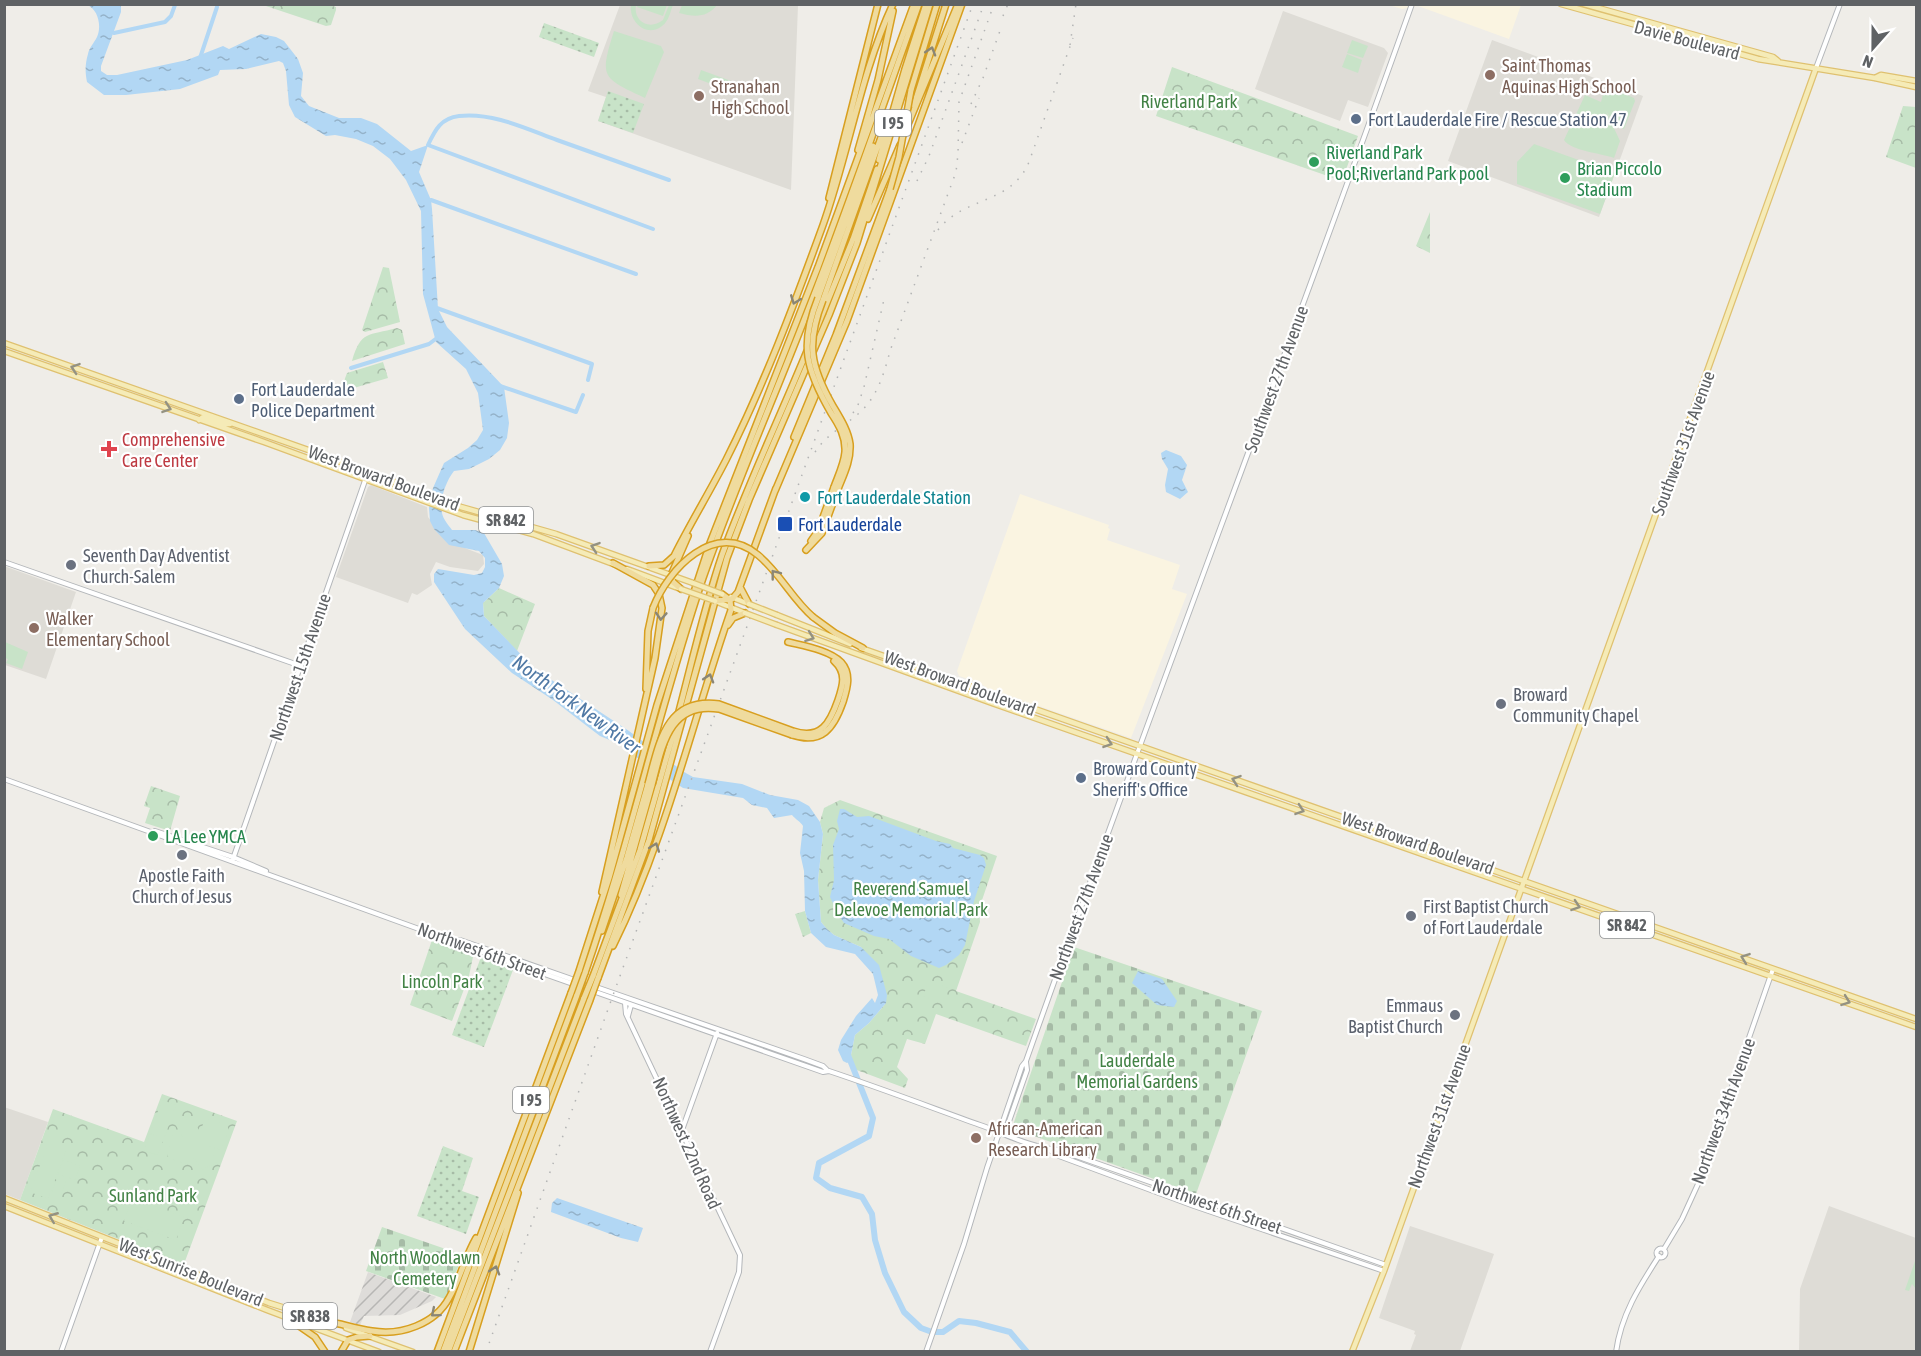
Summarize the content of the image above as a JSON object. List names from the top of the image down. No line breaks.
{"streets":{"highway":["I 95"],"main road":["Davie Boulevard","Southwest 31st Avenue","West Broward Boulevard","SR 842","Northwest 31st Avenue","West Sunrise Boulevard","SR 838"],"street":["Southwest 27th Avenue","Northwest 15th Avenue","Northwest 27th Avenue","Northwest 6th Street","Northwest 34th Avenue","Northwest 22nd Road"]},"crossings":[["Davie Boulevard","Southwest 31st Avenue"],["Southwest 27th Avenue","West Broward Boulevard"],["Southwest 27th Avenue","Northwest 27th Avenue"],["Southwest 31st Avenue","West Broward Boulevard"],["Southwest 31st Avenue","Northwest 31st Avenue"],["West Broward Boulevard","Northwest 15th Avenue"],["West Broward Boulevard","Northwest 27th Avenue"],["West Broward Boulevard","Northwest 34th Avenue"],["West Broward Boulevard","Northwest 31st Avenue"],["Northwest 15th Avenue","Northwest 6th Street"],["Northwest 27th Avenue","Northwest 6th Street"],["Northwest 6th Street","Northwest 31st Avenue"],["Northwest 6th Street","Northwest 22nd Road"]],"water":["North Fork New River"],"parks":["Riverland Park","Reverend Samuel Delevoe Memorial Park","Lincoln Park","Lauderdale Memorial Gardens","Sunland Park","North Woodlawn Cemetery"],"places":{"other":["Saint Thomas Aquinas High School","Stranahan High School","Fort Lauderdale Fire / Rescue Station 47","Riverland Park Pool;Riverland Park pool","Brian Piccolo Stadium","Fort Lauderdale Police Department","Fort Lauderdale Station","Seventh Day Adventist Church-Salem","Walker Elementary School","Broward Community Chapel","Broward County Sheriff's Office","LA Lee YMCA","Apostle Faith Church of Jesus","First Baptist Church of Fort Lauderdale","Emmaus Baptist Church","African-American Research Library"],"health":["Comprehensive Care Center"],"transit":["Fort Lauderdale"]},"north":"bottom"}
